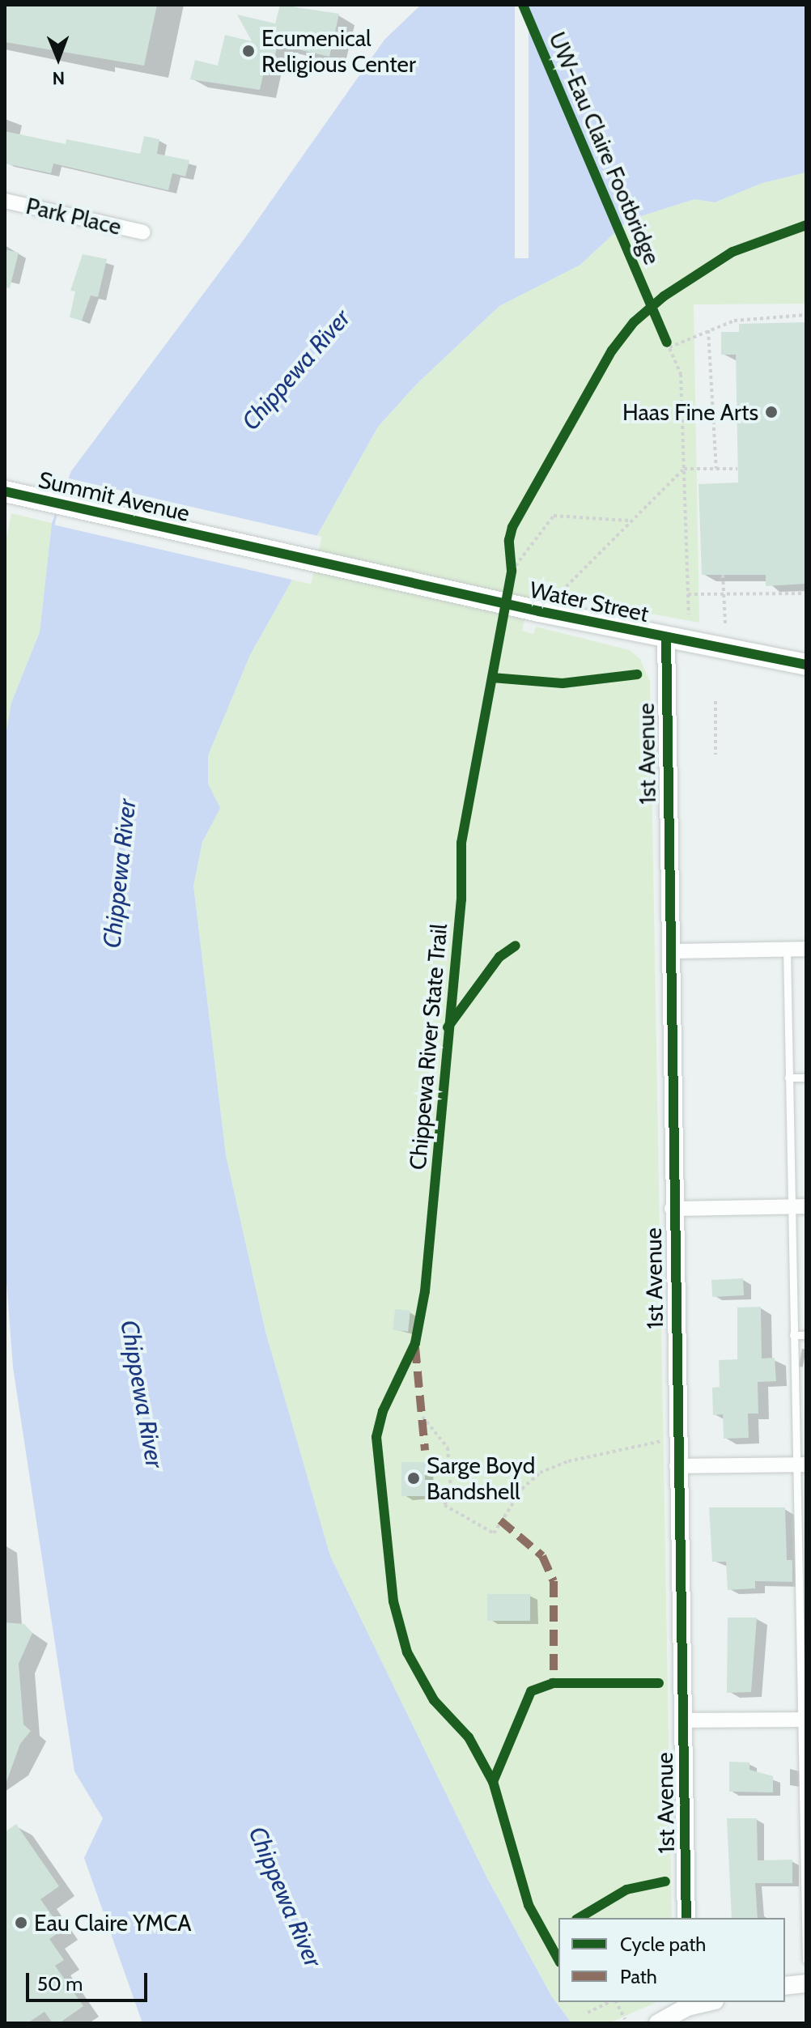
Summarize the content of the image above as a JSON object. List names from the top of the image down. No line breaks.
{"streets":{"main road":["Summit Avenue","Water Street"],"street":["Park Place","1st Avenue"],"cycle path":["UW-Eau Claire Footbridge","Chippewa River State Trail"]},"crossings":[["Summit Avenue","Water Street"],["Water Street","1st Avenue"]],"water":["Chippewa River"],"places":["Ecumenical Religious Center","Haas Fine Arts","Sarge Boyd Bandshell","Eau Claire YMCA"],"legend":["Cycle path","Path"],"scale_bar":"50 m","north":"bottom"}
